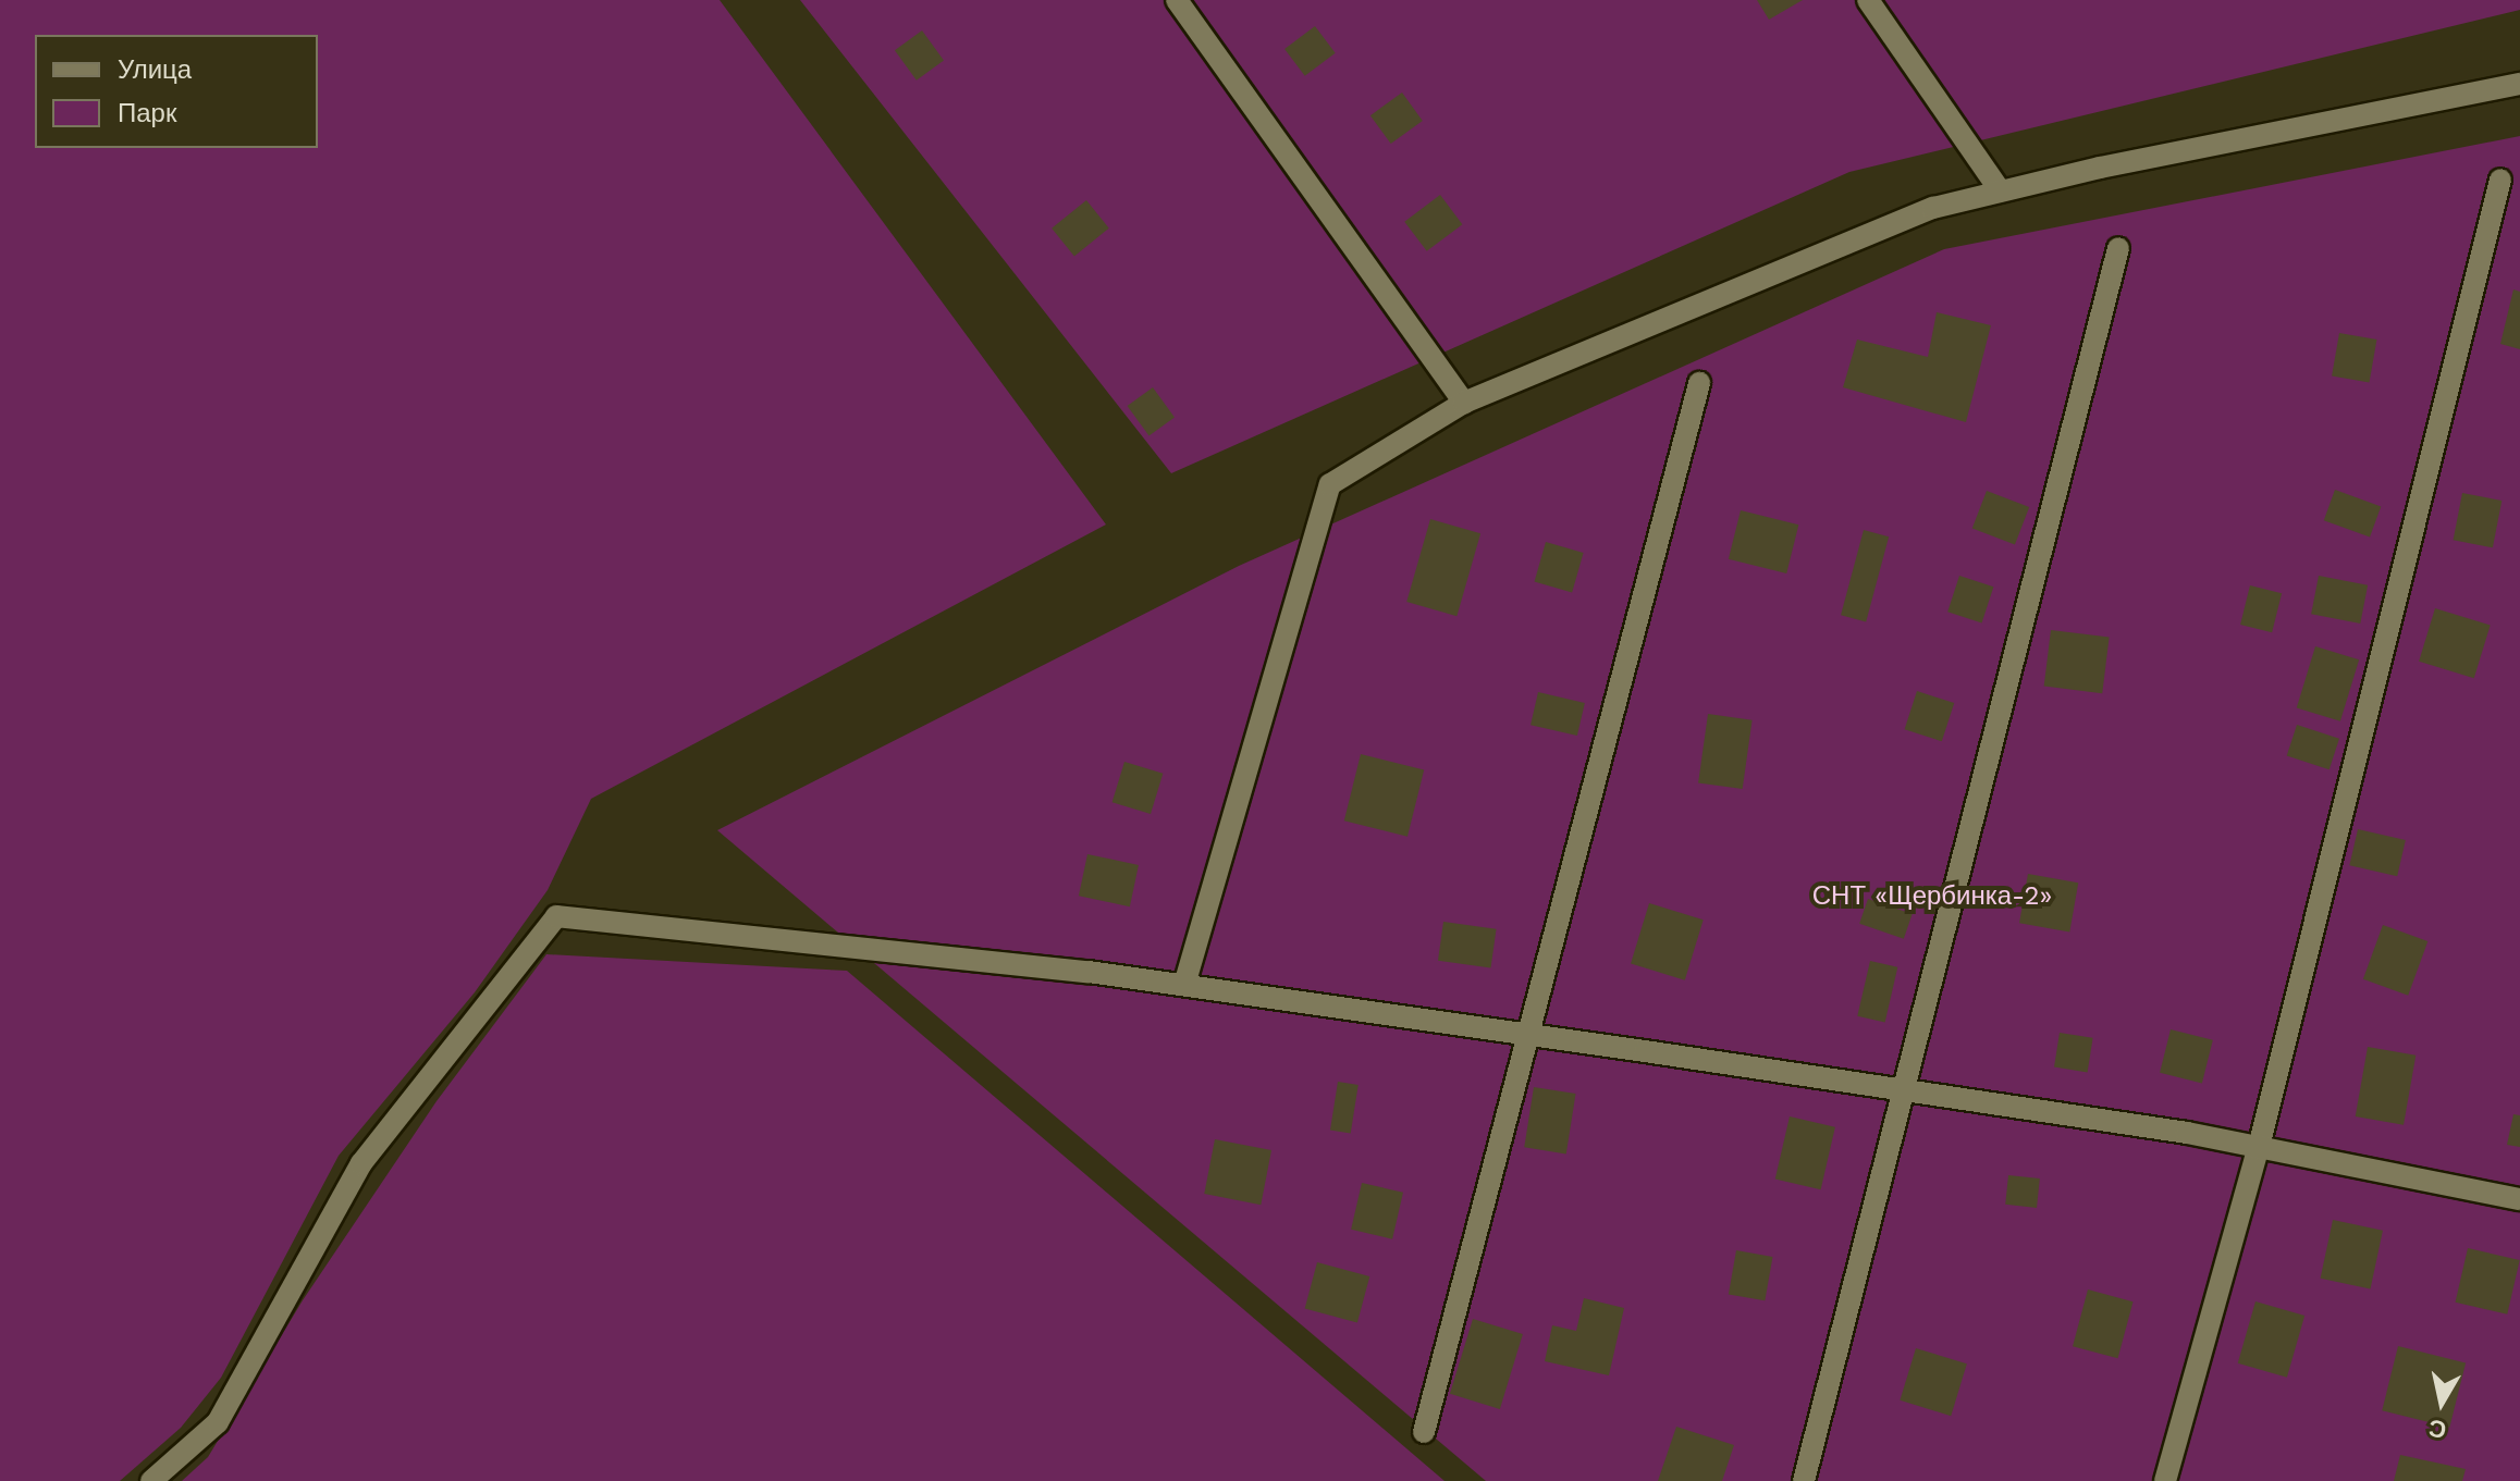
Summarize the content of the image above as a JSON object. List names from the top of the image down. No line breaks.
{"parks":["СНТ «Щербинка-2»"],"legend":["Улица","Парк"],"north":"bottom"}
